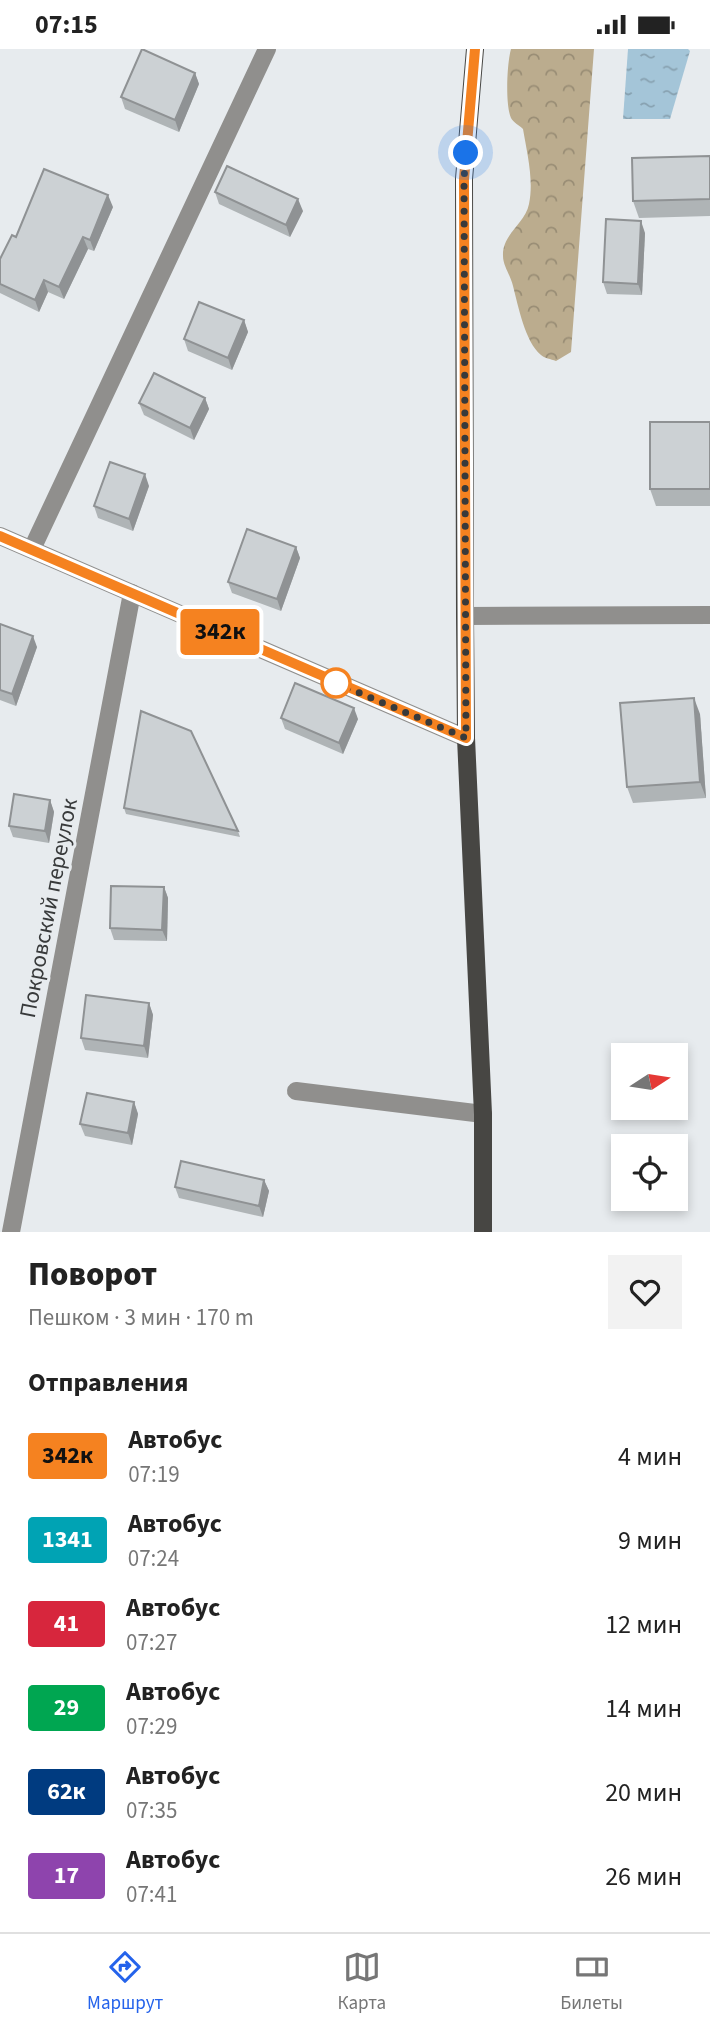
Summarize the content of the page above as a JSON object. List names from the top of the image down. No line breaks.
{"streets":{"street":["Покровский переулок"]},"lines":["bus line 342к"],"north":"right","page":{"status":"07:15","on_map":"342к","heading":[["Поворот","Пешком · 3 мин · 170 m"],"Отправления"],"list":[{"mark":"342к","name":"Автобус","note":"07:19","value":"4 мин"},{"mark":"1341","name":"Автобус","note":"07:24","value":"9 мин"},{"mark":"41","name":"Автобус","note":"07:27","value":"12 мин"},{"mark":"29","name":"Автобус","note":"07:29","value":"14 мин"},{"mark":"62к","name":"Автобус","note":"07:35","value":"20 мин"},{"mark":"17","name":"Автобус","note":"07:41","value":"26 мин"}],"tabs":["Маршрут","Карта","Билеты"]}}
